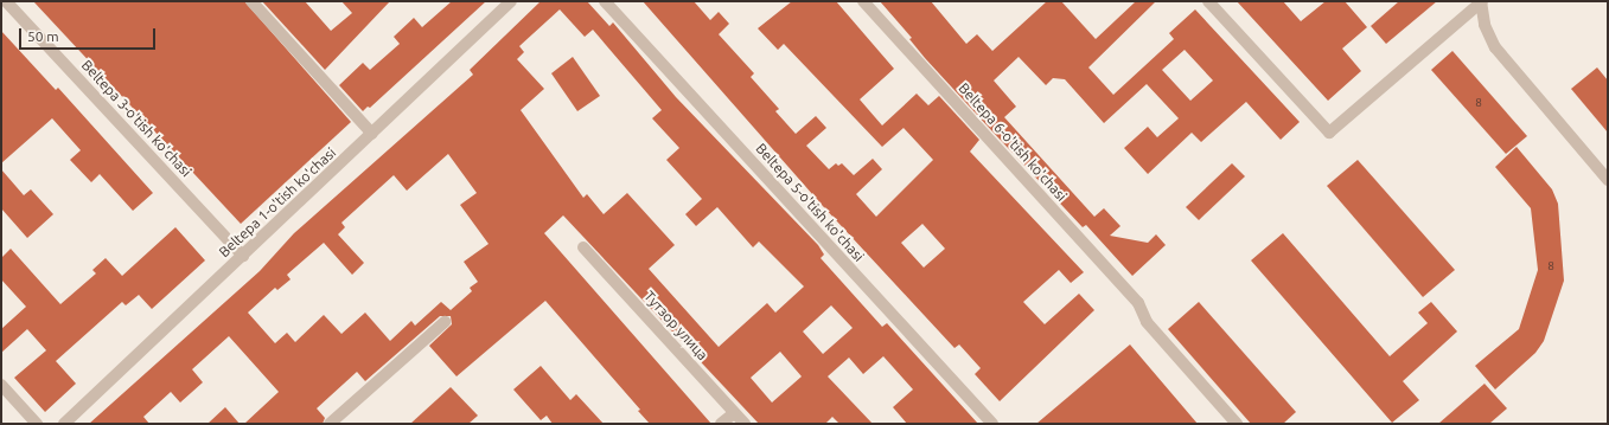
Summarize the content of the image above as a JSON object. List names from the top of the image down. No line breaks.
{"streets":{"street":["Beltepa 3-o'tish ko'chasi","Beltepa 6-o'tish ko'chasi","Beltepa 1-o'tish ko'chasi","Beltepa 5-o'tish ko'chasi","Тутзор улица"]},"crossings":[["Beltepa 3-o'tish ko'chasi","Beltepa 1-o'tish ko'chasi"]],"house_numbers":["8","8"],"scale_bar":"50 m"}
